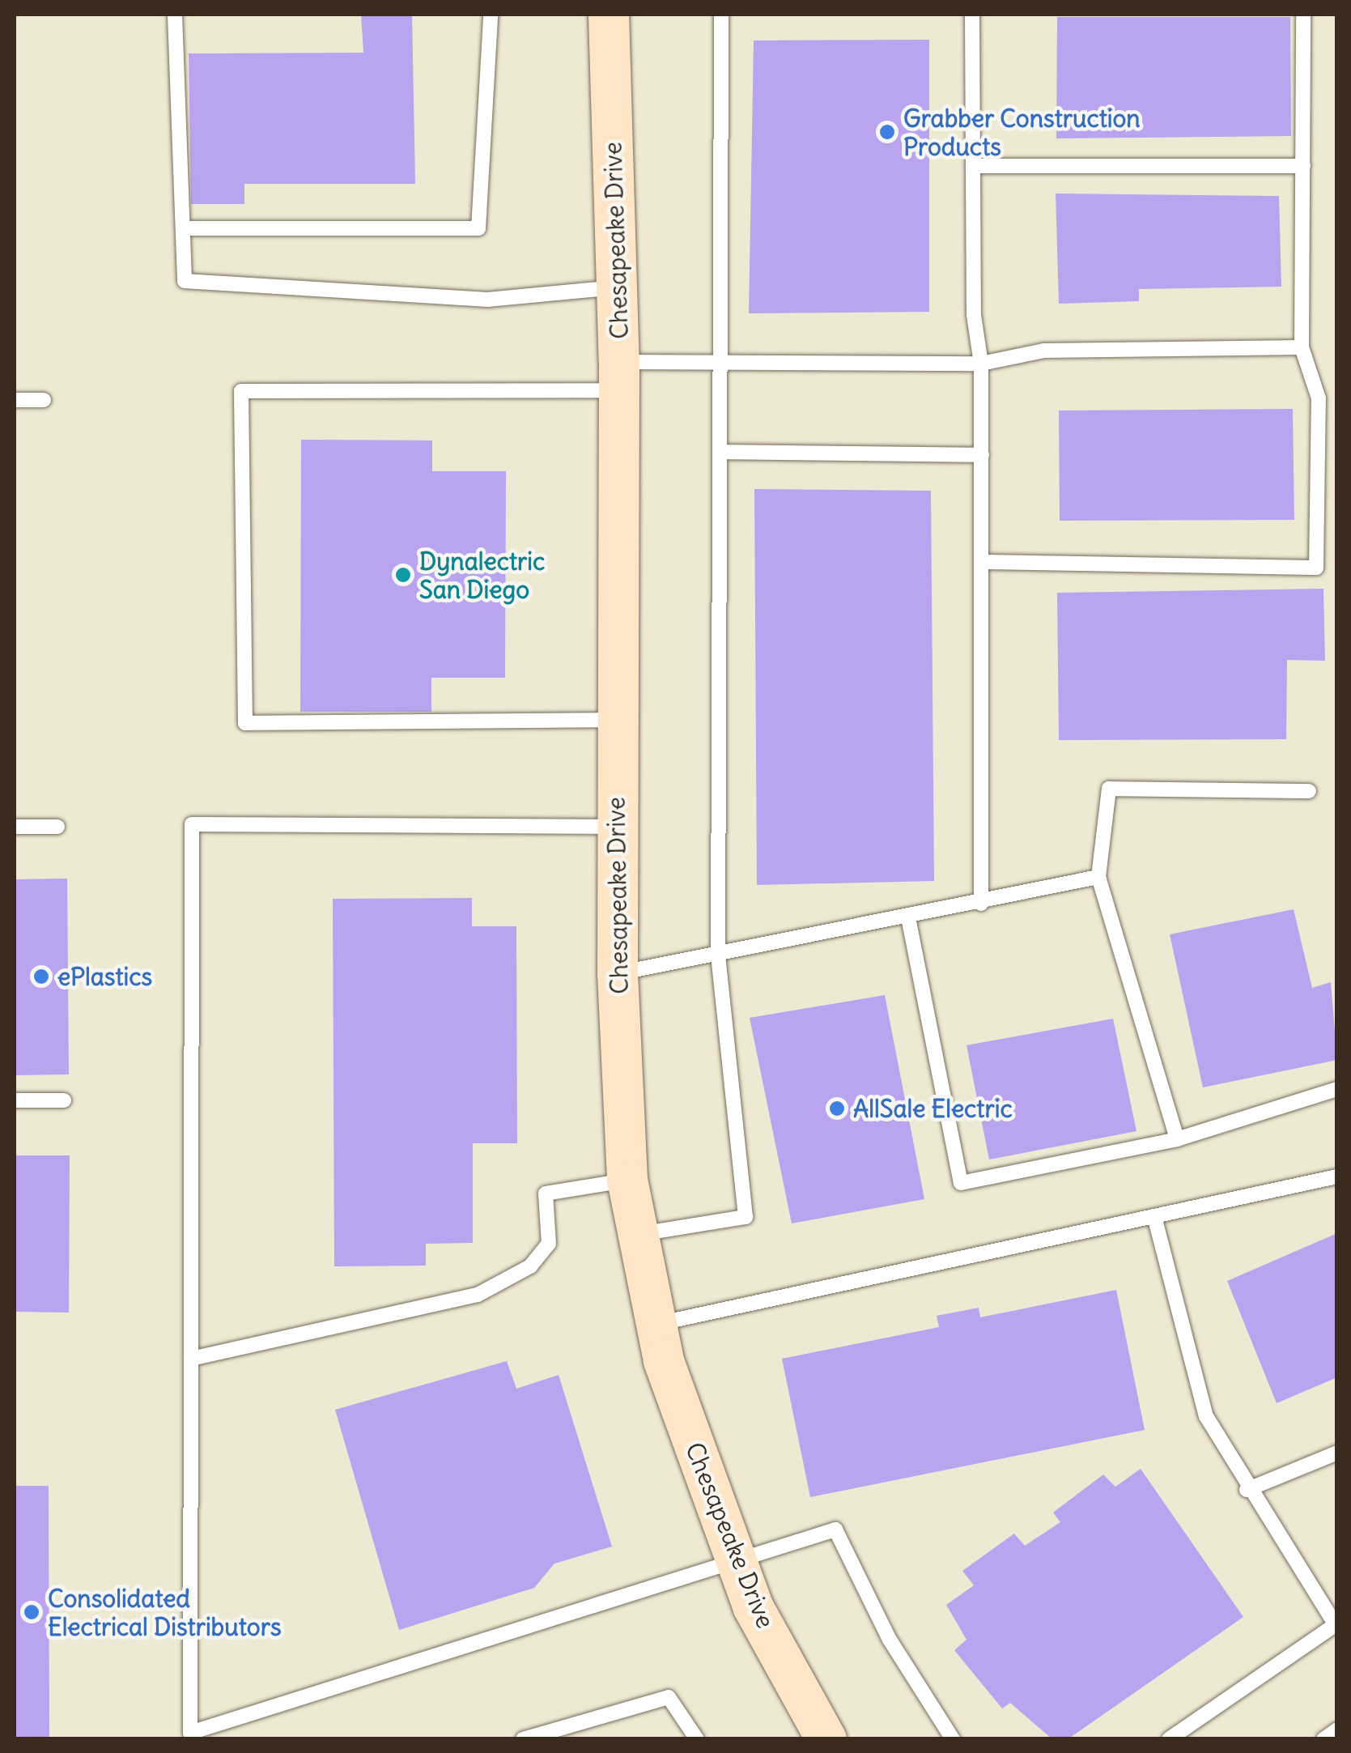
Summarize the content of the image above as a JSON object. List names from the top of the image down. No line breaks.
{"streets":{"street":["Chesapeake Drive"]},"places":["Grabber Construction Products","Dynalectric San Diego","ePlastics","AllSale Electric","Consolidated Electrical Distributors"]}
